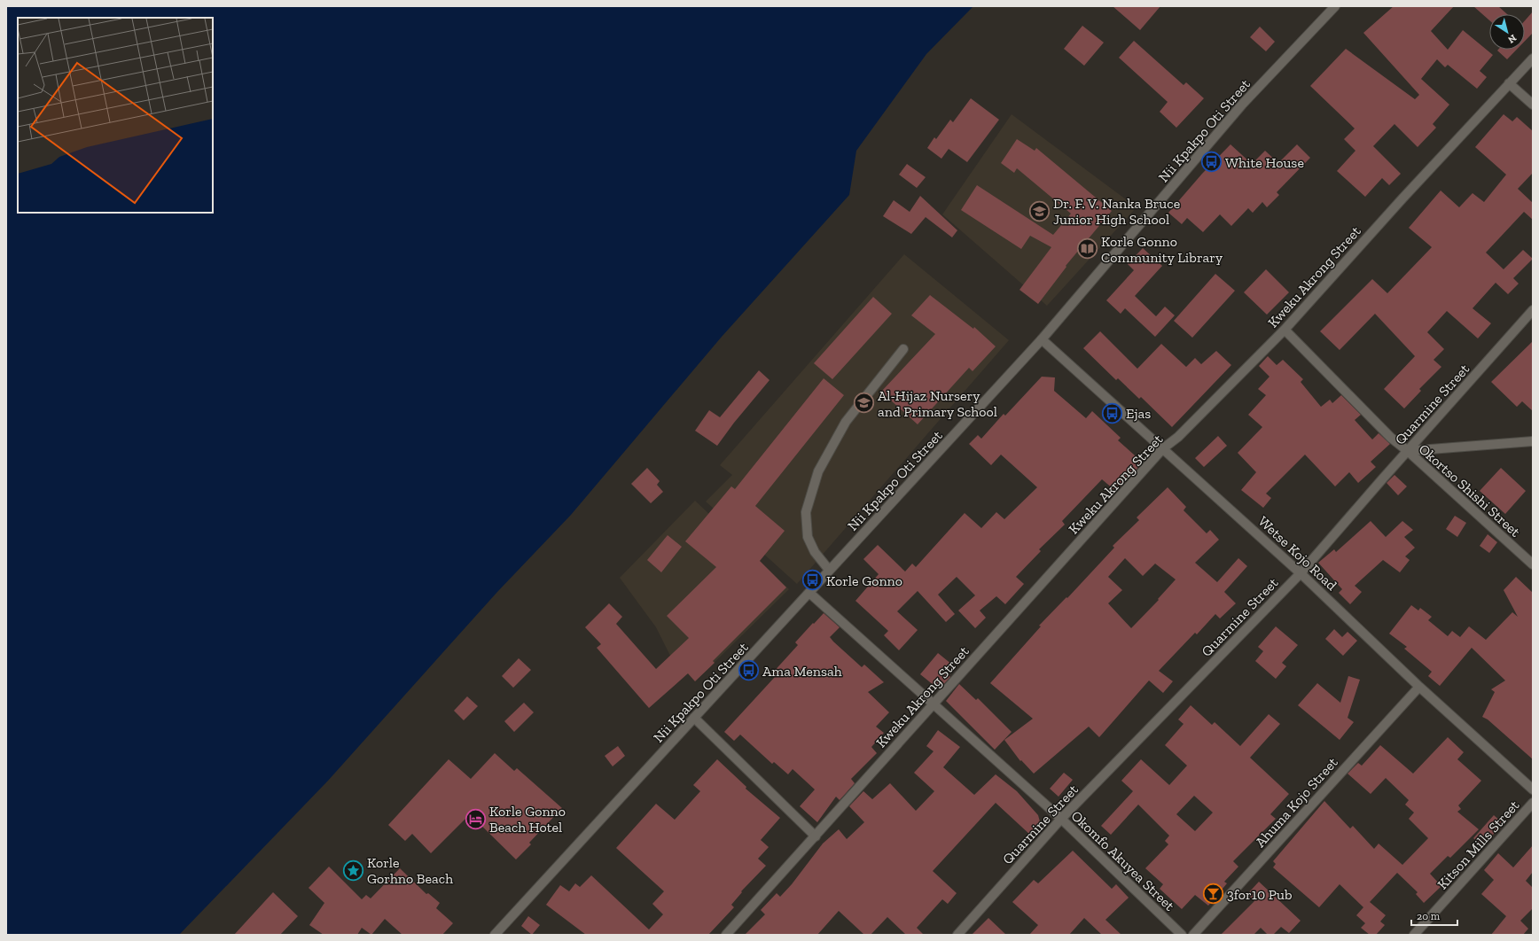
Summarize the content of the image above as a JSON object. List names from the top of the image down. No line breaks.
{"streets":{"street":["Nii Kpakpo Oti Street","Kweku Akrong Street","Quarmine Street","Okortso Shishi Street","Wetse Kojo Road","Ahuma Kojo Street","Kitson Mills Street","Okomfo Akuyea Street"]},"crossings":[["Nii Kpakpo Oti Street","Wetse Kojo Road"],["Nii Kpakpo Oti Street","Okomfo Akuyea Street"],["Kweku Akrong Street","Okortso Shishi Street"],["Kweku Akrong Street","Wetse Kojo Road"],["Kweku Akrong Street","Okomfo Akuyea Street"],["Quarmine Street","Okortso Shishi Street"],["Quarmine Street","Wetse Kojo Road"],["Quarmine Street","Okomfo Akuyea Street"],["Wetse Kojo Road","Ahuma Kojo Street"]],"places":{"bus stop":["White House","Ejas","Korle Gonno","Ama Mensah"],"school or university":["Dr. F. V. Nanka Bruce Junior High School","Al-Hijaz Nursery and Primary School"],"library":["Korle Gonno Community Library"],"hotel":["Korle Gonno Beach Hotel"],"place":["Korle Gorhno Beach"],"bar":["3for10 Pub"]},"scale_bar":"20 m","north":"bottom right"}
